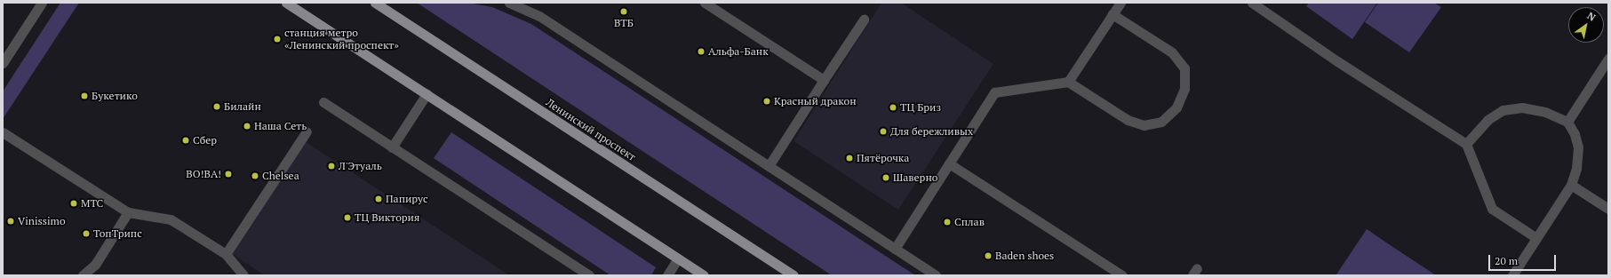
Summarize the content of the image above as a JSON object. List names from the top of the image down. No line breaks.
{"streets":{"main road":["Ленинский проспект"]},"places":["ВТБ","станция метро «Ленинский проспект»","Альфа-Банк","Букетико","Красный дракон","Билайн","ТЦ Бриз","Наша Сеть","Для бережливых","Сбер","Пятёрочка","Л'Этуаль","ВО!ВА!","Chelsea","Шаверно","Папирус","МТС","ТЦ Виктория","Vinissimo","Сплав","ТопТрипс","Baden shoes"],"scale_bar":"20 m","north":"top right"}
